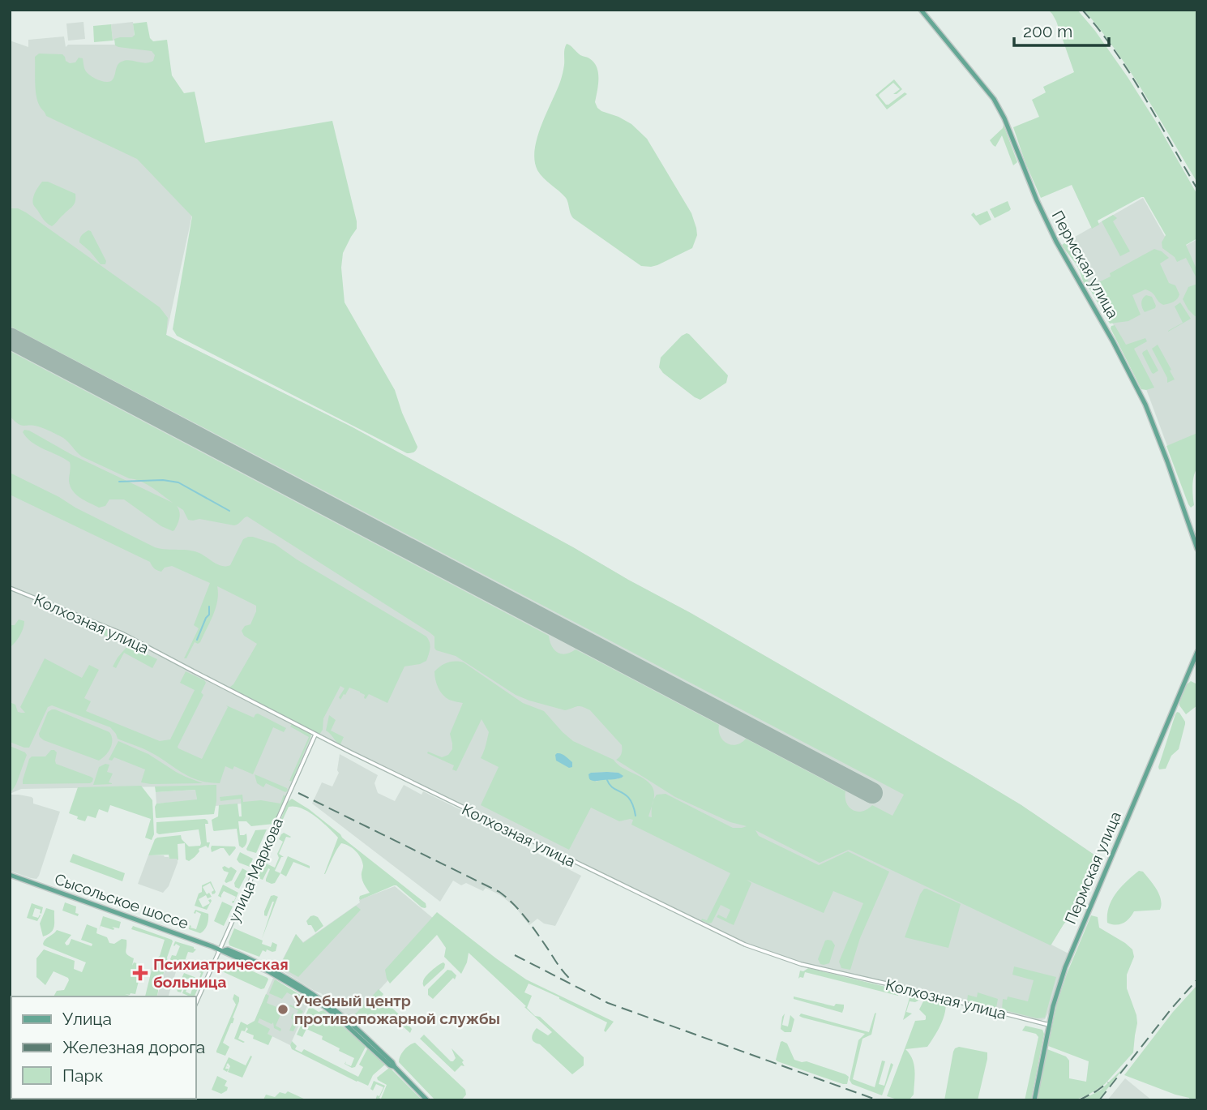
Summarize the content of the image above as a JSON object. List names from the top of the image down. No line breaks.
{"streets":{"main road":["Пермская улица","Сысольское шоссе"],"street":["Колхозная улица","улица Маркова"]},"crossings":[["Пермская улица","Колхозная улица"],["Колхозная улица","улица Маркова"],["улица Маркова","Сысольское шоссе"]],"places":{"health":["Психиатрическая больница"],"other":["Учебный центр противопожарной службы"]},"legend":["Улица","Железная дорога","Парк"],"scale_bar":"200 m"}
